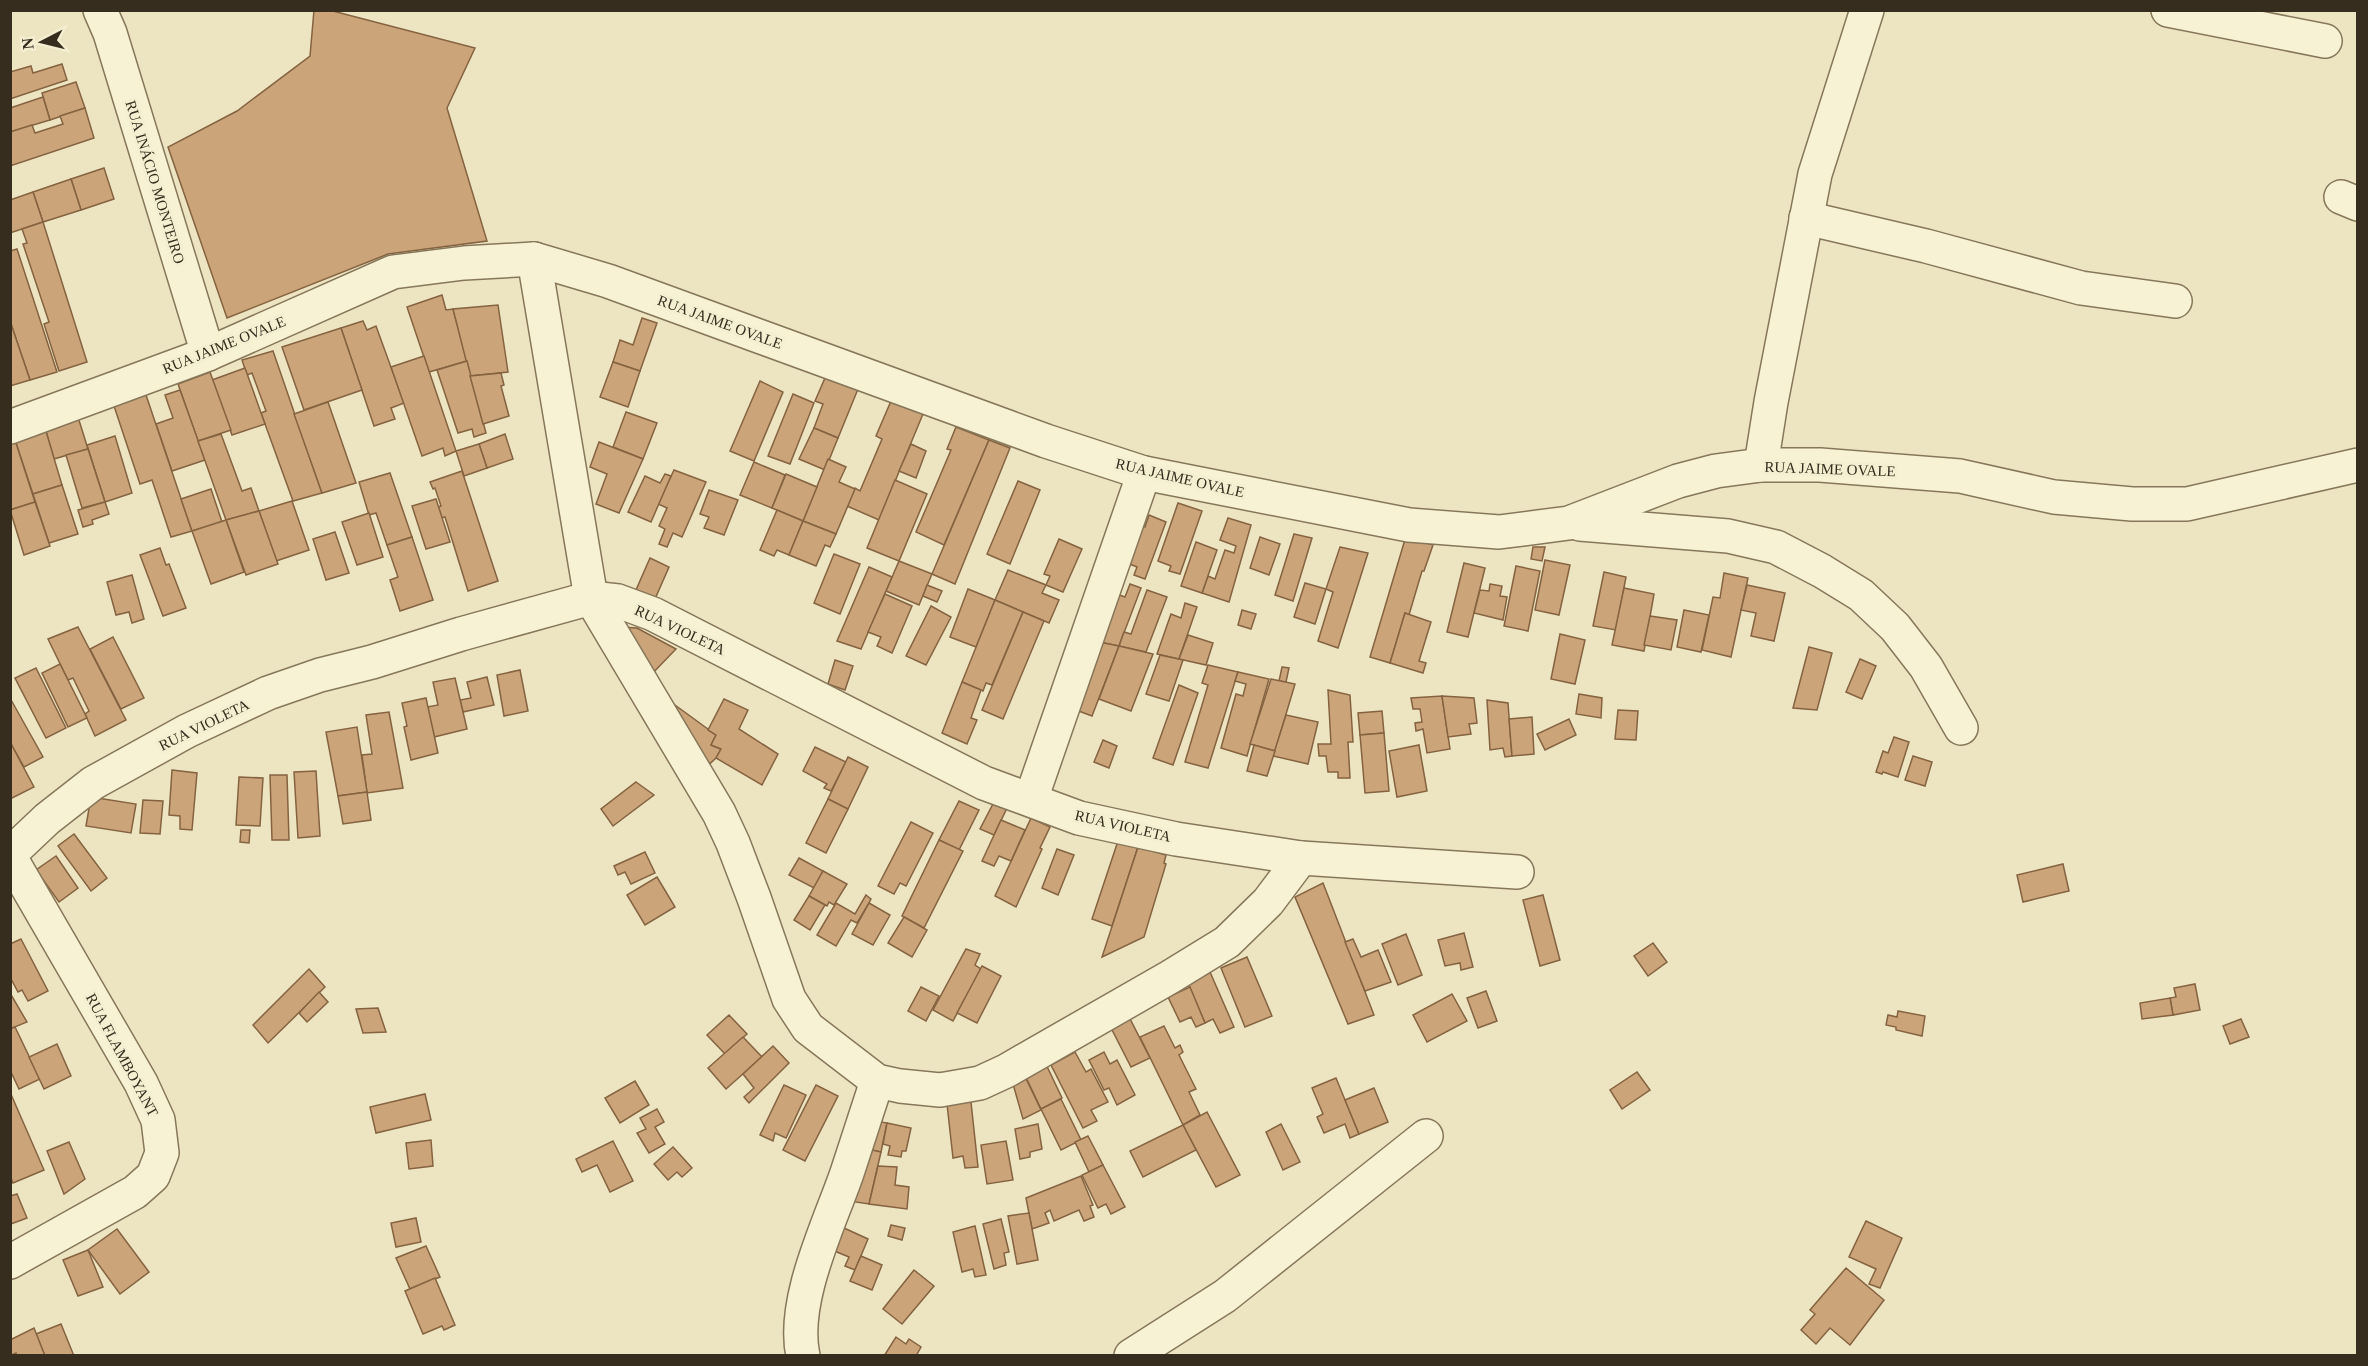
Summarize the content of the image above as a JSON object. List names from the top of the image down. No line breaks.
{"streets":{"street":["RUA INÁCIO MONTEIRO","RUA JAIME OVALE","RUA VIOLETA","RUA FLAMBOYANT"]},"crossings":[["RUA INÁCIO MONTEIRO","RUA JAIME OVALE"],["RUA VIOLETA","RUA FLAMBOYANT"]],"north":"left"}
